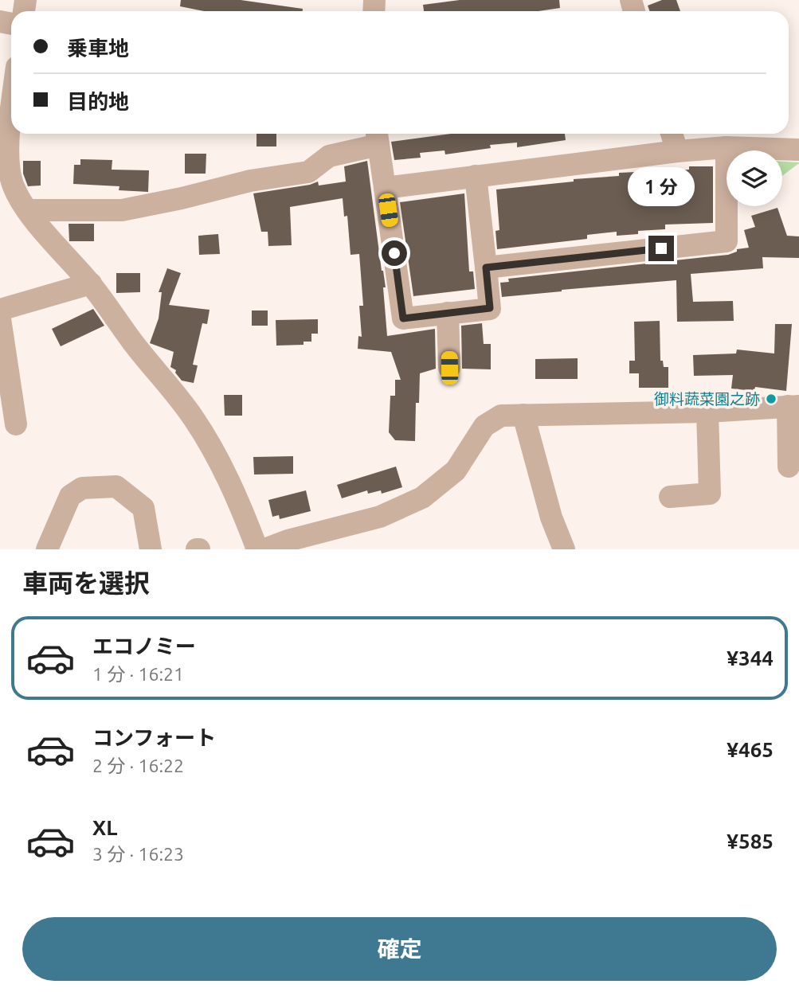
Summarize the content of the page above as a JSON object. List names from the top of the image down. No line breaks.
{"places":["御料蔬菜園之跡"],"page":{"banner":["乗車地","目的地"],"bubble":"1 分","heading":"車両を選択","list":[{"name":"エコノミー","note":"1 分 · 16:21","value":"¥344"},{"name":"コンフォート","note":"2 分 · 16:22","value":"¥465"},{"name":"XL","note":"3 分 · 16:23","value":"¥585"}],"buttons":"確定"}}
